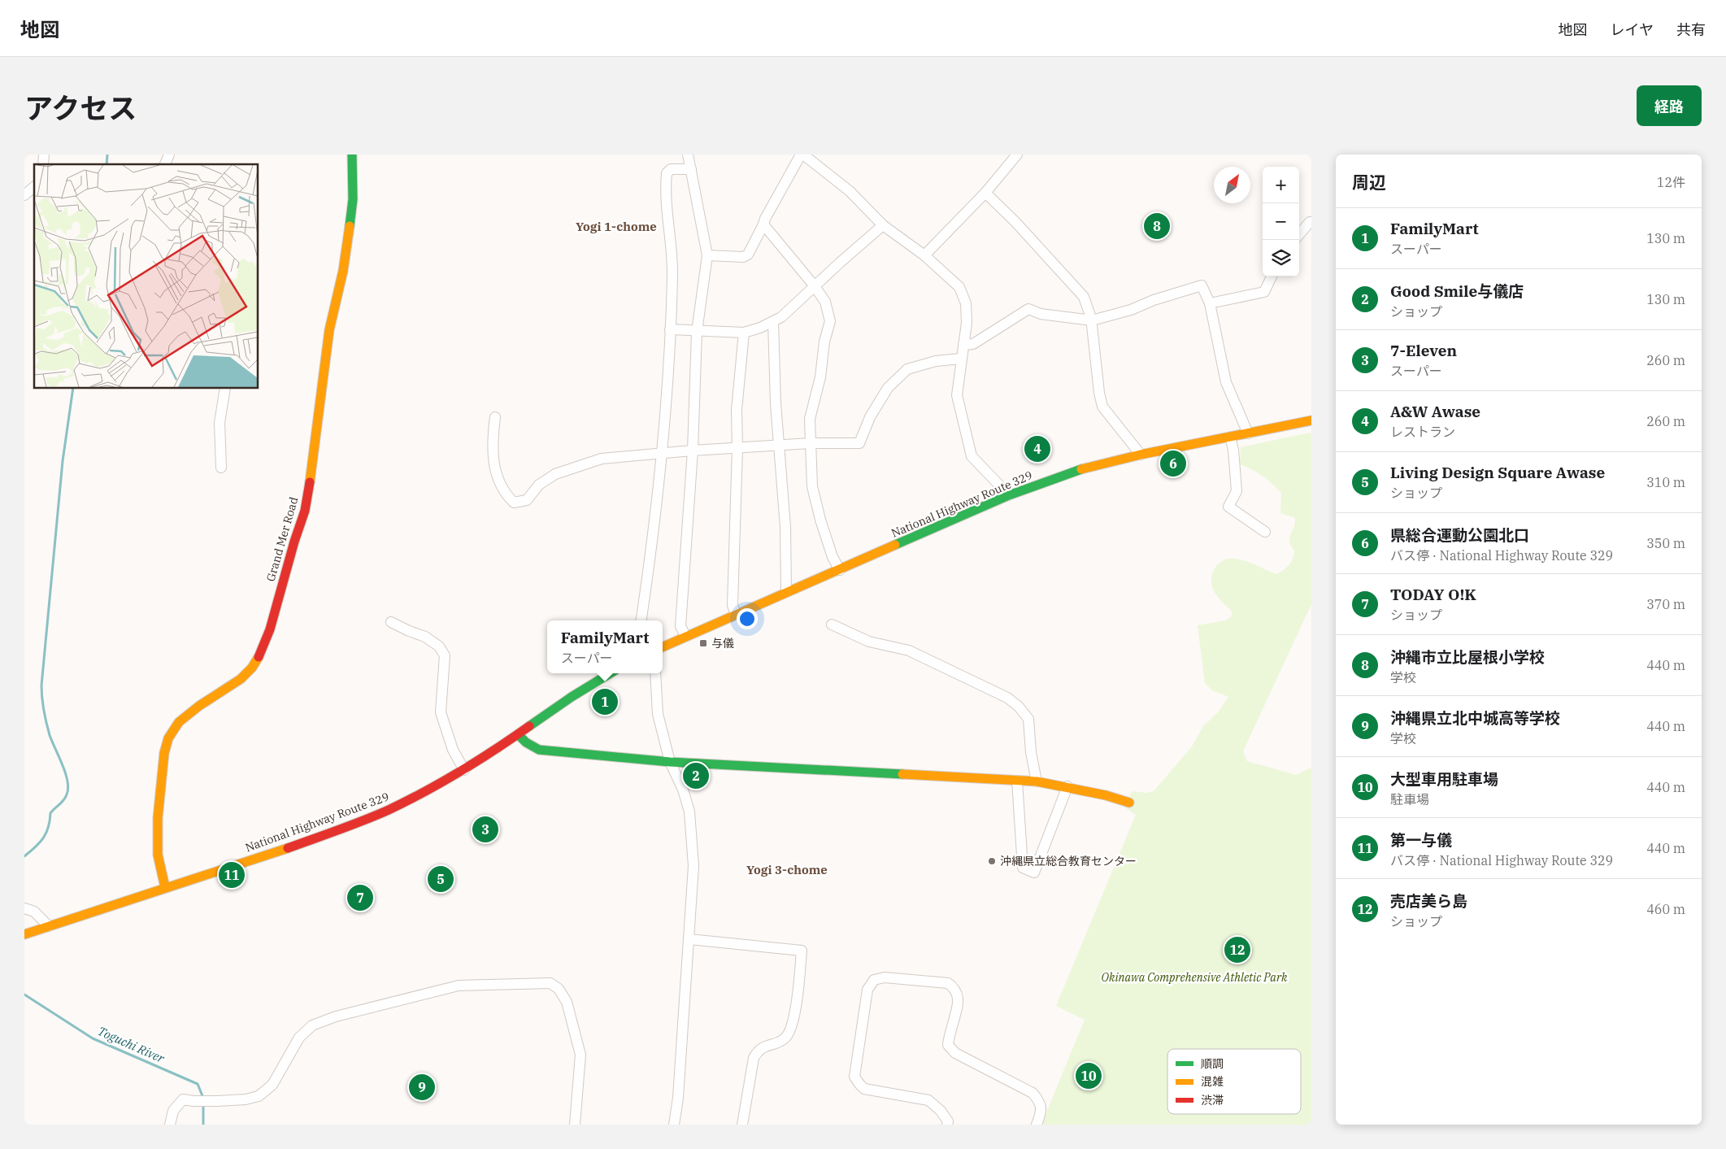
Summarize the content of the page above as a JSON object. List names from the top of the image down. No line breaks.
{"streets":{"main road":["National Highway Route 329","Grand Mer Road"]},"crossings":[["National Highway Route 329","Grand Mer Road"]],"districts":["Yogi 1-chome","Yogi 3-chome"],"water":["Toguchi River"],"parks":["Okinawa Comprehensive Athletic Park"],"places":{"transit":["与儀"],"other":["沖縄県立総合教育センター"]},"legend":["順調","混雑","渋滞"],"north":"top right","page":{"header":"地図","nav":["地図","レイヤ","共有"],"title":"アクセス","buttons":"経路","heading":["周辺","12件"],"map_buttons":["+","−"],"list":[{"mark":"1","name":"FamilyMart","note":"スーパー","value":"130 m"},{"mark":"2","name":"Good Smile与儀店","note":"ショップ","value":"130 m"},{"mark":"3","name":"7-Eleven","note":"スーパー","value":"260 m"},{"mark":"4","name":"A&W Awase","note":"レストラン","value":"260 m"},{"mark":"5","name":"Living Design Square Awase","note":"ショップ","value":"310 m"},{"mark":"6","name":"県総合運動公園北口","note":"バス停 · National Highway Route 329","value":"350 m"},{"mark":"7","name":"TODAY O!K","note":"ショップ","value":"370 m"},{"mark":"8","name":"沖縄市立比屋根小学校","note":"学校","value":"440 m"},{"mark":"9","name":"沖縄県立北中城高等学校","note":"学校","value":"440 m"},{"mark":"10","name":"大型車用駐車場","note":"駐車場","value":"440 m"},{"mark":"11","name":"第一与儀","note":"バス停 · National Highway Route 329","value":"440 m"},{"mark":"12","name":"売店美ら島","note":"ショップ","value":"460 m"}],"pins":["8","4","6","1","2","3","11","5","7","12","10","9"],"popup":["FamilyMart","スーパー"]}}
